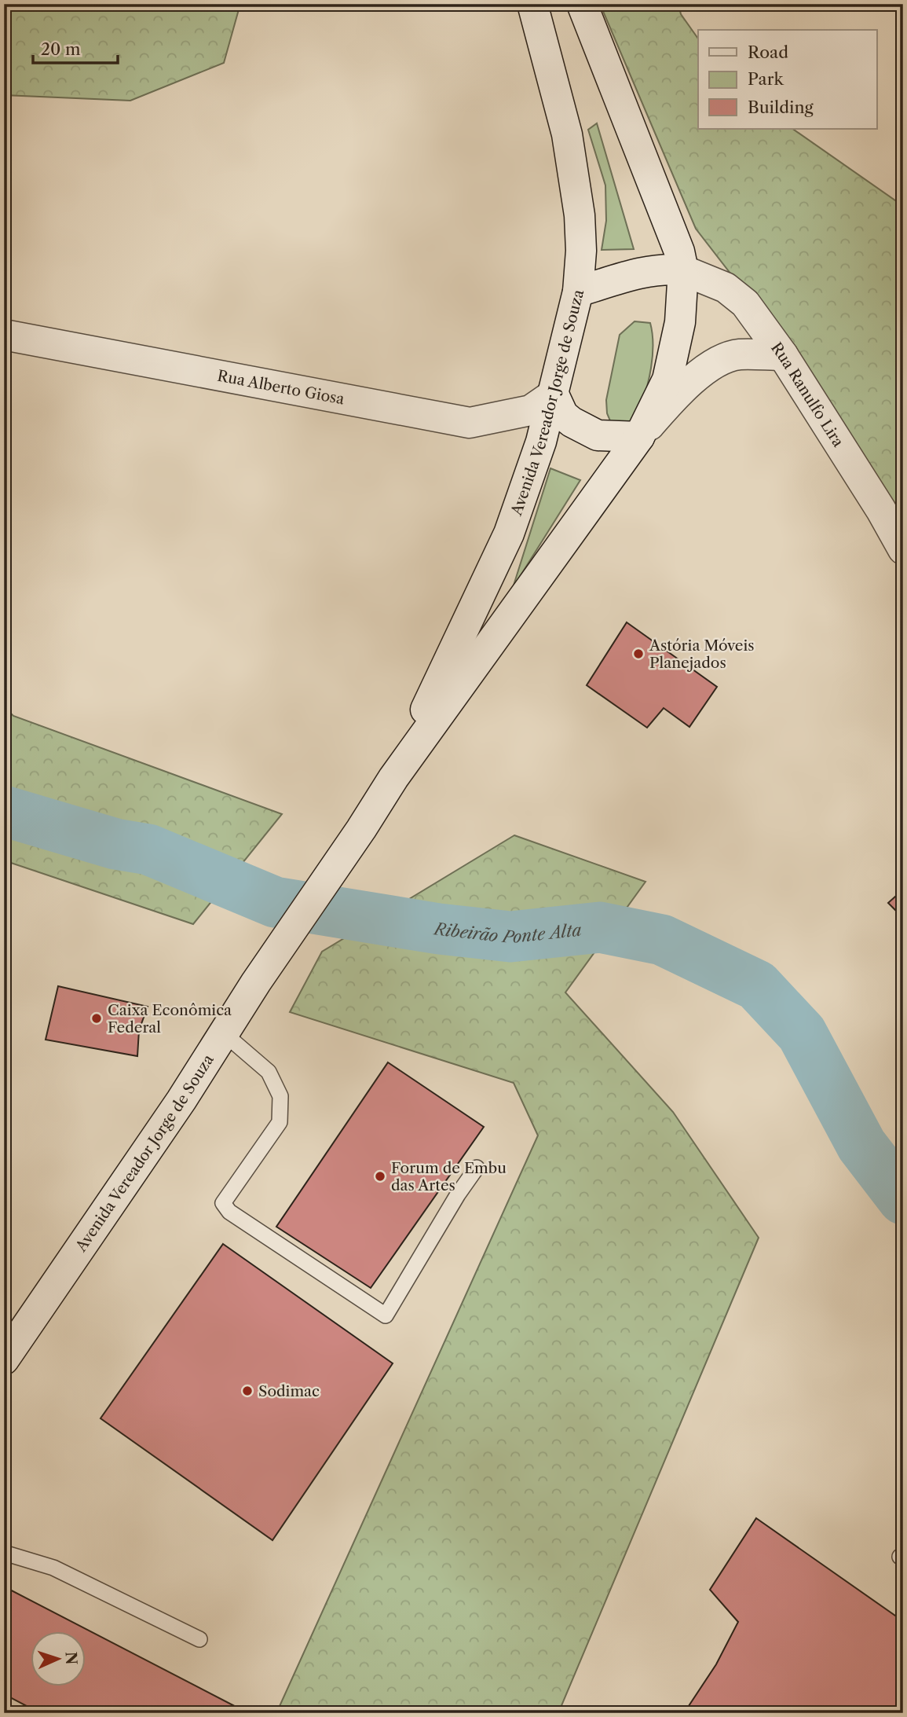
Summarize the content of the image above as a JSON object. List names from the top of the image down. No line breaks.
{"streets":{"main road":["Rua Alberto Giosa","Rua Ranulfo Lira","Avenida Vereador Jorge de Souza"]},"crossings":[["Rua Alberto Giosa","Avenida Vereador Jorge de Souza"],["Rua Ranulfo Lira","Avenida Vereador Jorge de Souza"]],"water":["Ribeirão Ponte Alta"],"places":["Astória Móveis Planejados","Caixa Econômica Federal","Forum de Embu das Artes","Sodimac"],"legend":["Road","Park","Building"],"scale_bar":"20 m","north":"right"}
